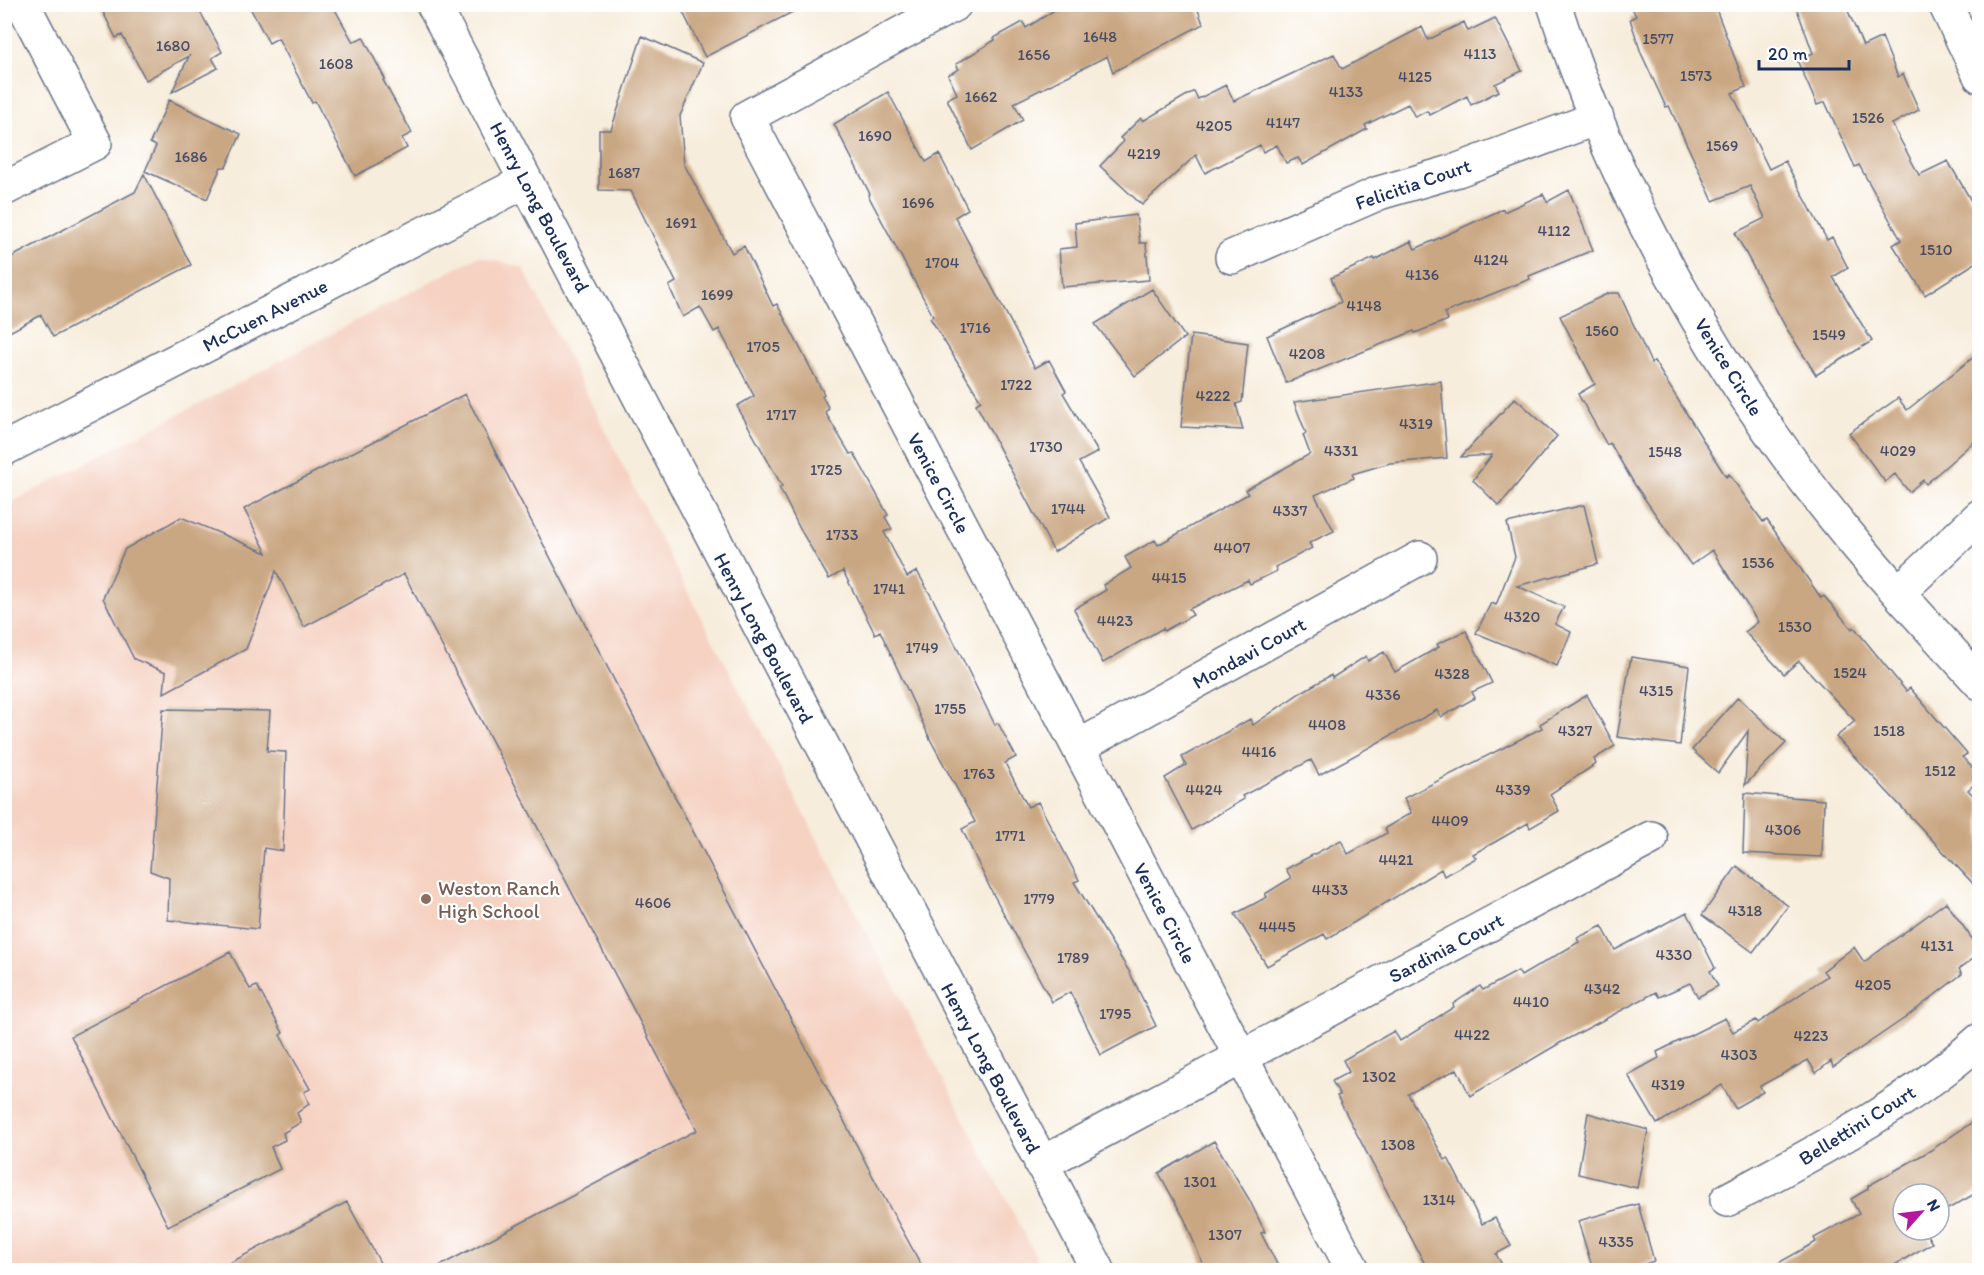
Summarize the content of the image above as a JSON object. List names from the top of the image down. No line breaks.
{"streets":{"street":["Felicitia Court","Henry Long Boulevard","McCuen Avenue","Venice Circle","Mondavi Court","Sardinia Court","Bellettini Court"]},"crossings":[["Felicitia Court","Venice Circle"],["Henry Long Boulevard","McCuen Avenue"],["Venice Circle","Mondavi Court"],["Venice Circle","Sardinia Court"]],"places":["Weston Ranch High School"],"house_numbers":["1648","1577","1680","4113","1656","1608","1573","4125","4133","1662","1526","4147","4205","1690","1569","4219","1686","1687","1696","1691","4112","1510","4124","1704","4136","1699","4148","1716","1560","1549","1705","4208","1722","4222","1717","4319","1730","4331","4029","1548","1725","1744","4337","1733","4407","1536","4415","1741","4320","4423","1530","1749","1524","4328","4315","4336","1755","4408","4327","1518","4416","1512","1763","4424","4339","4409","4306","1771","4421","4433","1779","4606","4318","4445","4131","4330","1789","4205","4342","4410","1795","4422","4223","4303","1302","4319","1308","1301","1314","1307","4335"],"scale_bar":"20 m","north":"top right"}
